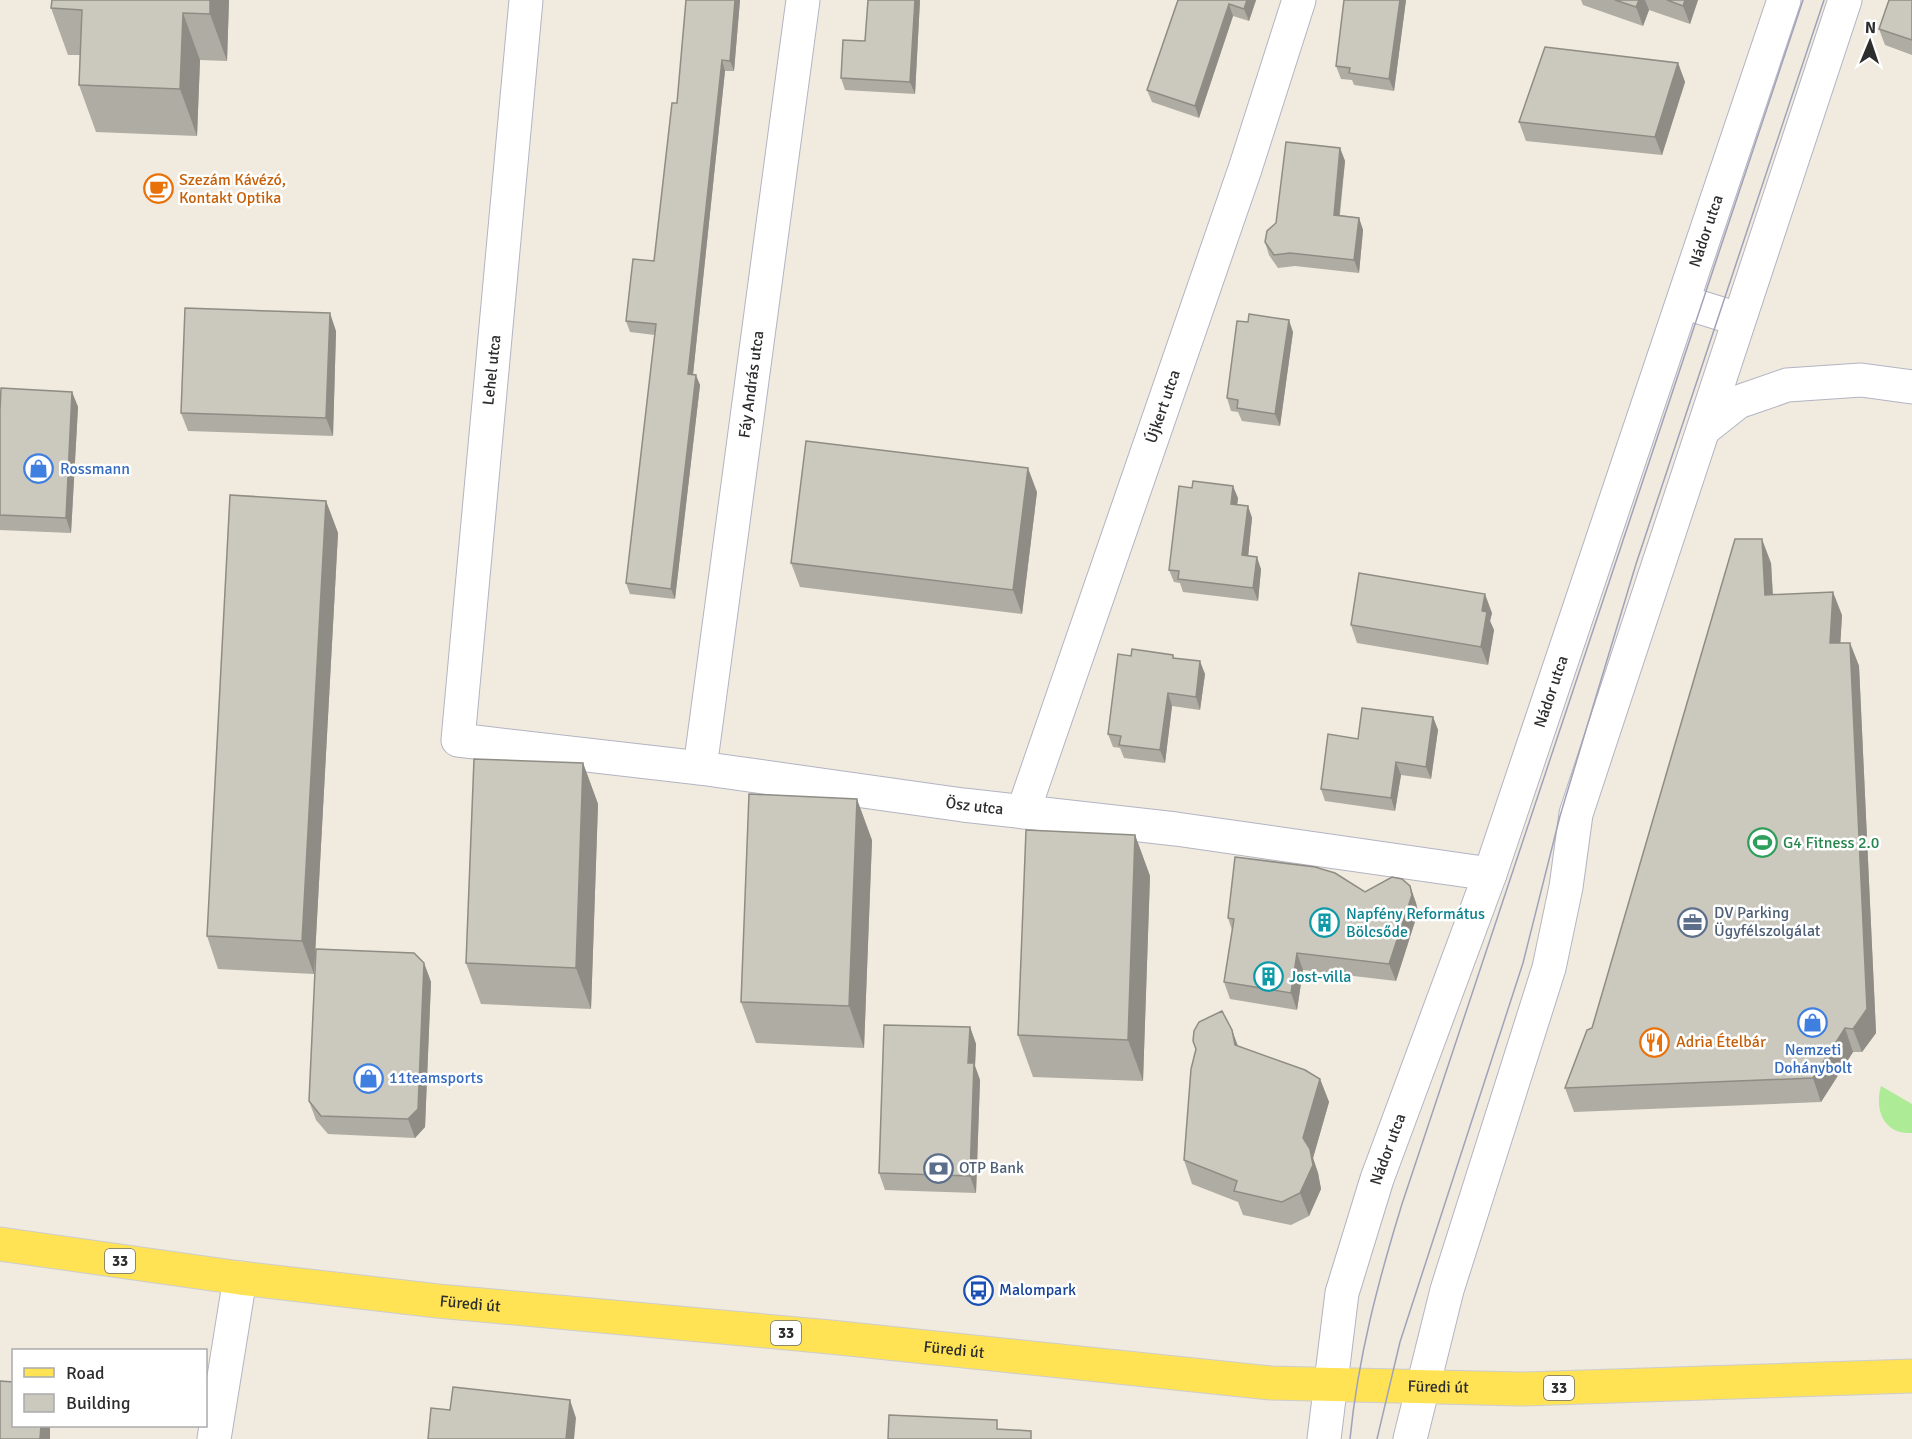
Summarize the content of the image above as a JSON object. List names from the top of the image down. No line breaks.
{"streets":{"main road":["33","Füredi út"],"street":["Nádor utca","Lehel utca","Fáy András utca","Újkert utca","Ösz utca"]},"crossings":[["Nádor utca","Ösz utca"],["Nádor utca","Füredi út"],["Lehel utca","Ösz utca"],["Fáy András utca","Ösz utca"],["Újkert utca","Ösz utca"]],"places":{"cafe":["Szezám Kávézó, Kontakt Optika"],"shop":["Rossmann","Nemzeti Dohánybolt","11teamsports"],"sports":["G4 Fitness 2.0"],"office":["DV Parking Ügyfélszolgálat"],"building":["Napfény Református Bölcsőde","Jost-villa"],"restaurant":["Adria Ételbár"],"bank":["OTP Bank"],"bus stop":["Malompark"]},"legend":["Road","Building"],"north":"top"}
